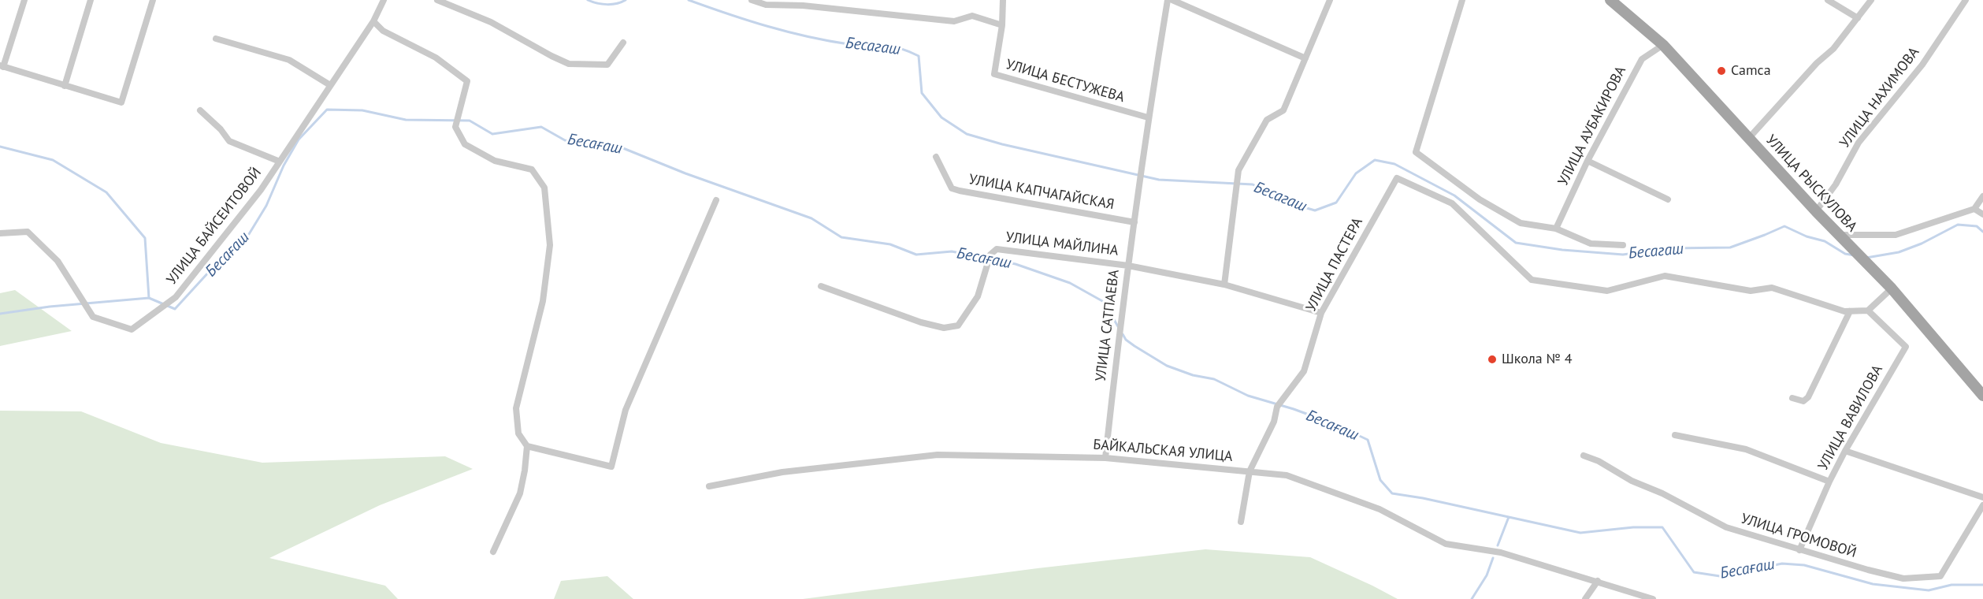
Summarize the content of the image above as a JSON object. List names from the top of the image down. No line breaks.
{"streets":{"main road":["УЛИЦА РЫСКУЛОВА"],"street":["УЛИЦА БЕСТУЖЕВА","УЛИЦА НАХИМОВА","УЛИЦА АУБАКИРОВА","УЛИЦА КАПЧАГАЙСКАЯ","УЛИЦА БАЙСЕИТОВОЙ","УЛИЦА МАЙЛИНА","УЛИЦА ПАСТЕРА","УЛИЦА САТПАЕВА","УЛИЦА ВАВИЛОВА","БАЙКАЛЬСКАЯ УЛИЦА","УЛИЦА ГРОМОВОЙ"]},"crossings":[["УЛИЦА БЕСТУЖЕВА","УЛИЦА САТПАЕВА"],["УЛИЦА НАХИМОВА","УЛИЦА РЫСКУЛОВА"],["УЛИЦА АУБАКИРОВА","УЛИЦА РЫСКУЛОВА"],["УЛИЦА КАПЧАГАЙСКАЯ","УЛИЦА САТПАЕВА"],["УЛИЦА МАЙЛИНА","УЛИЦА ПАСТЕРА"],["УЛИЦА МАЙЛИНА","УЛИЦА САТПАЕВА"],["УЛИЦА ПАСТЕРА","БАЙКАЛЬСКАЯ УЛИЦА"],["УЛИЦА САТПАЕВА","БАЙКАЛЬСКАЯ УЛИЦА"],["УЛИЦА ВАВИЛОВА","УЛИЦА ГРОМОВОЙ"]],"water":["Бесагаш","Бесағаш"],"places":["Camca","Школа № 4"]}
